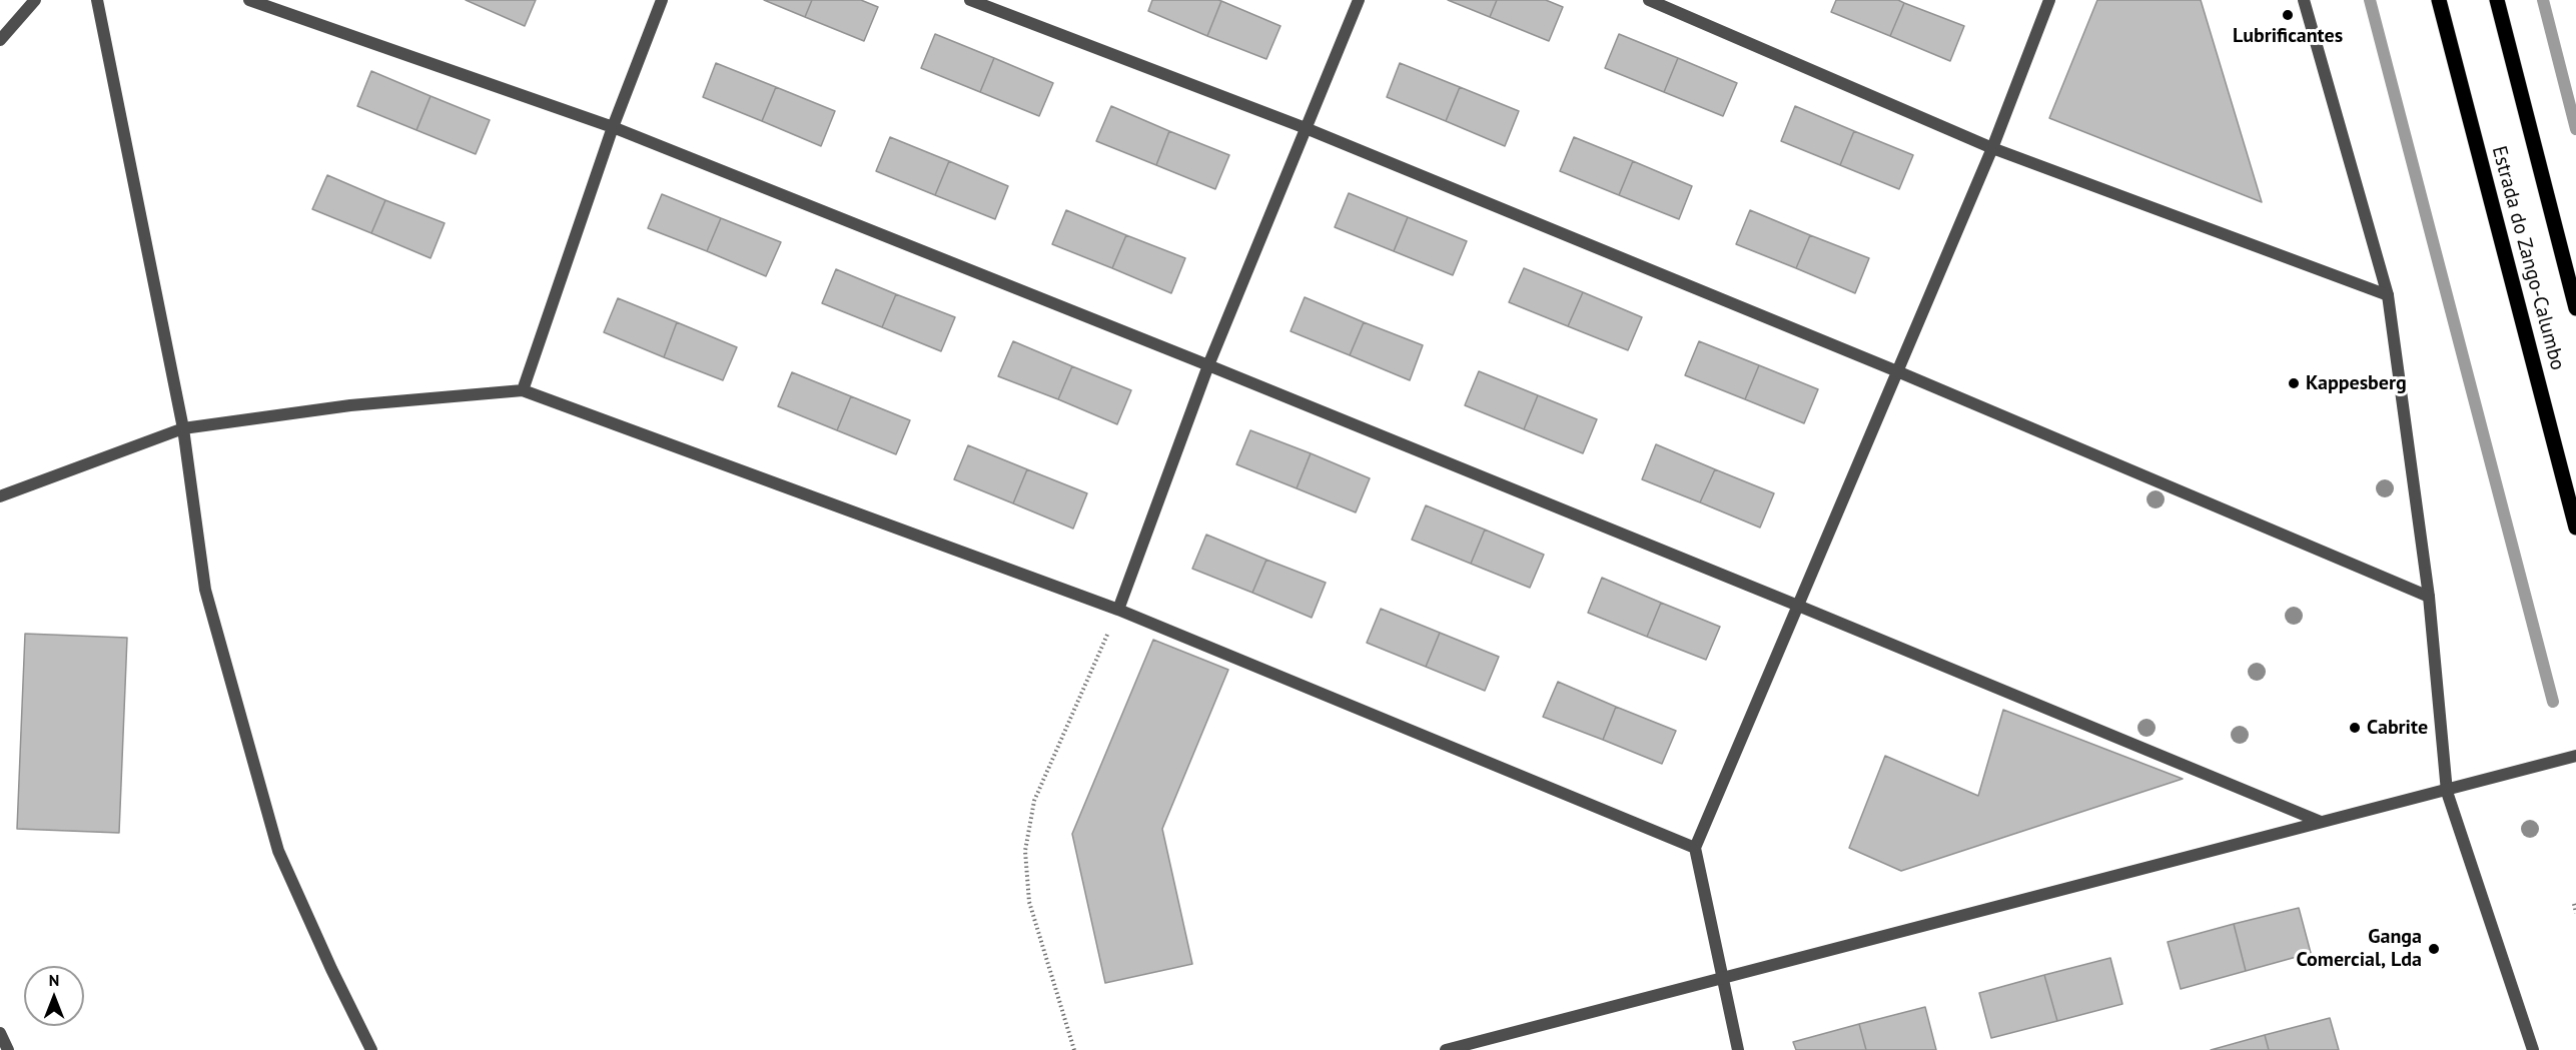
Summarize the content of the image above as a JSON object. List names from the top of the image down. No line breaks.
{"streets":{"main road":["Estrada do Zango-Calumbo"]},"places":["Lubrificantes","Kappesberg","Cabrite","Ganga Comercial, Lda"],"north":"top"}
